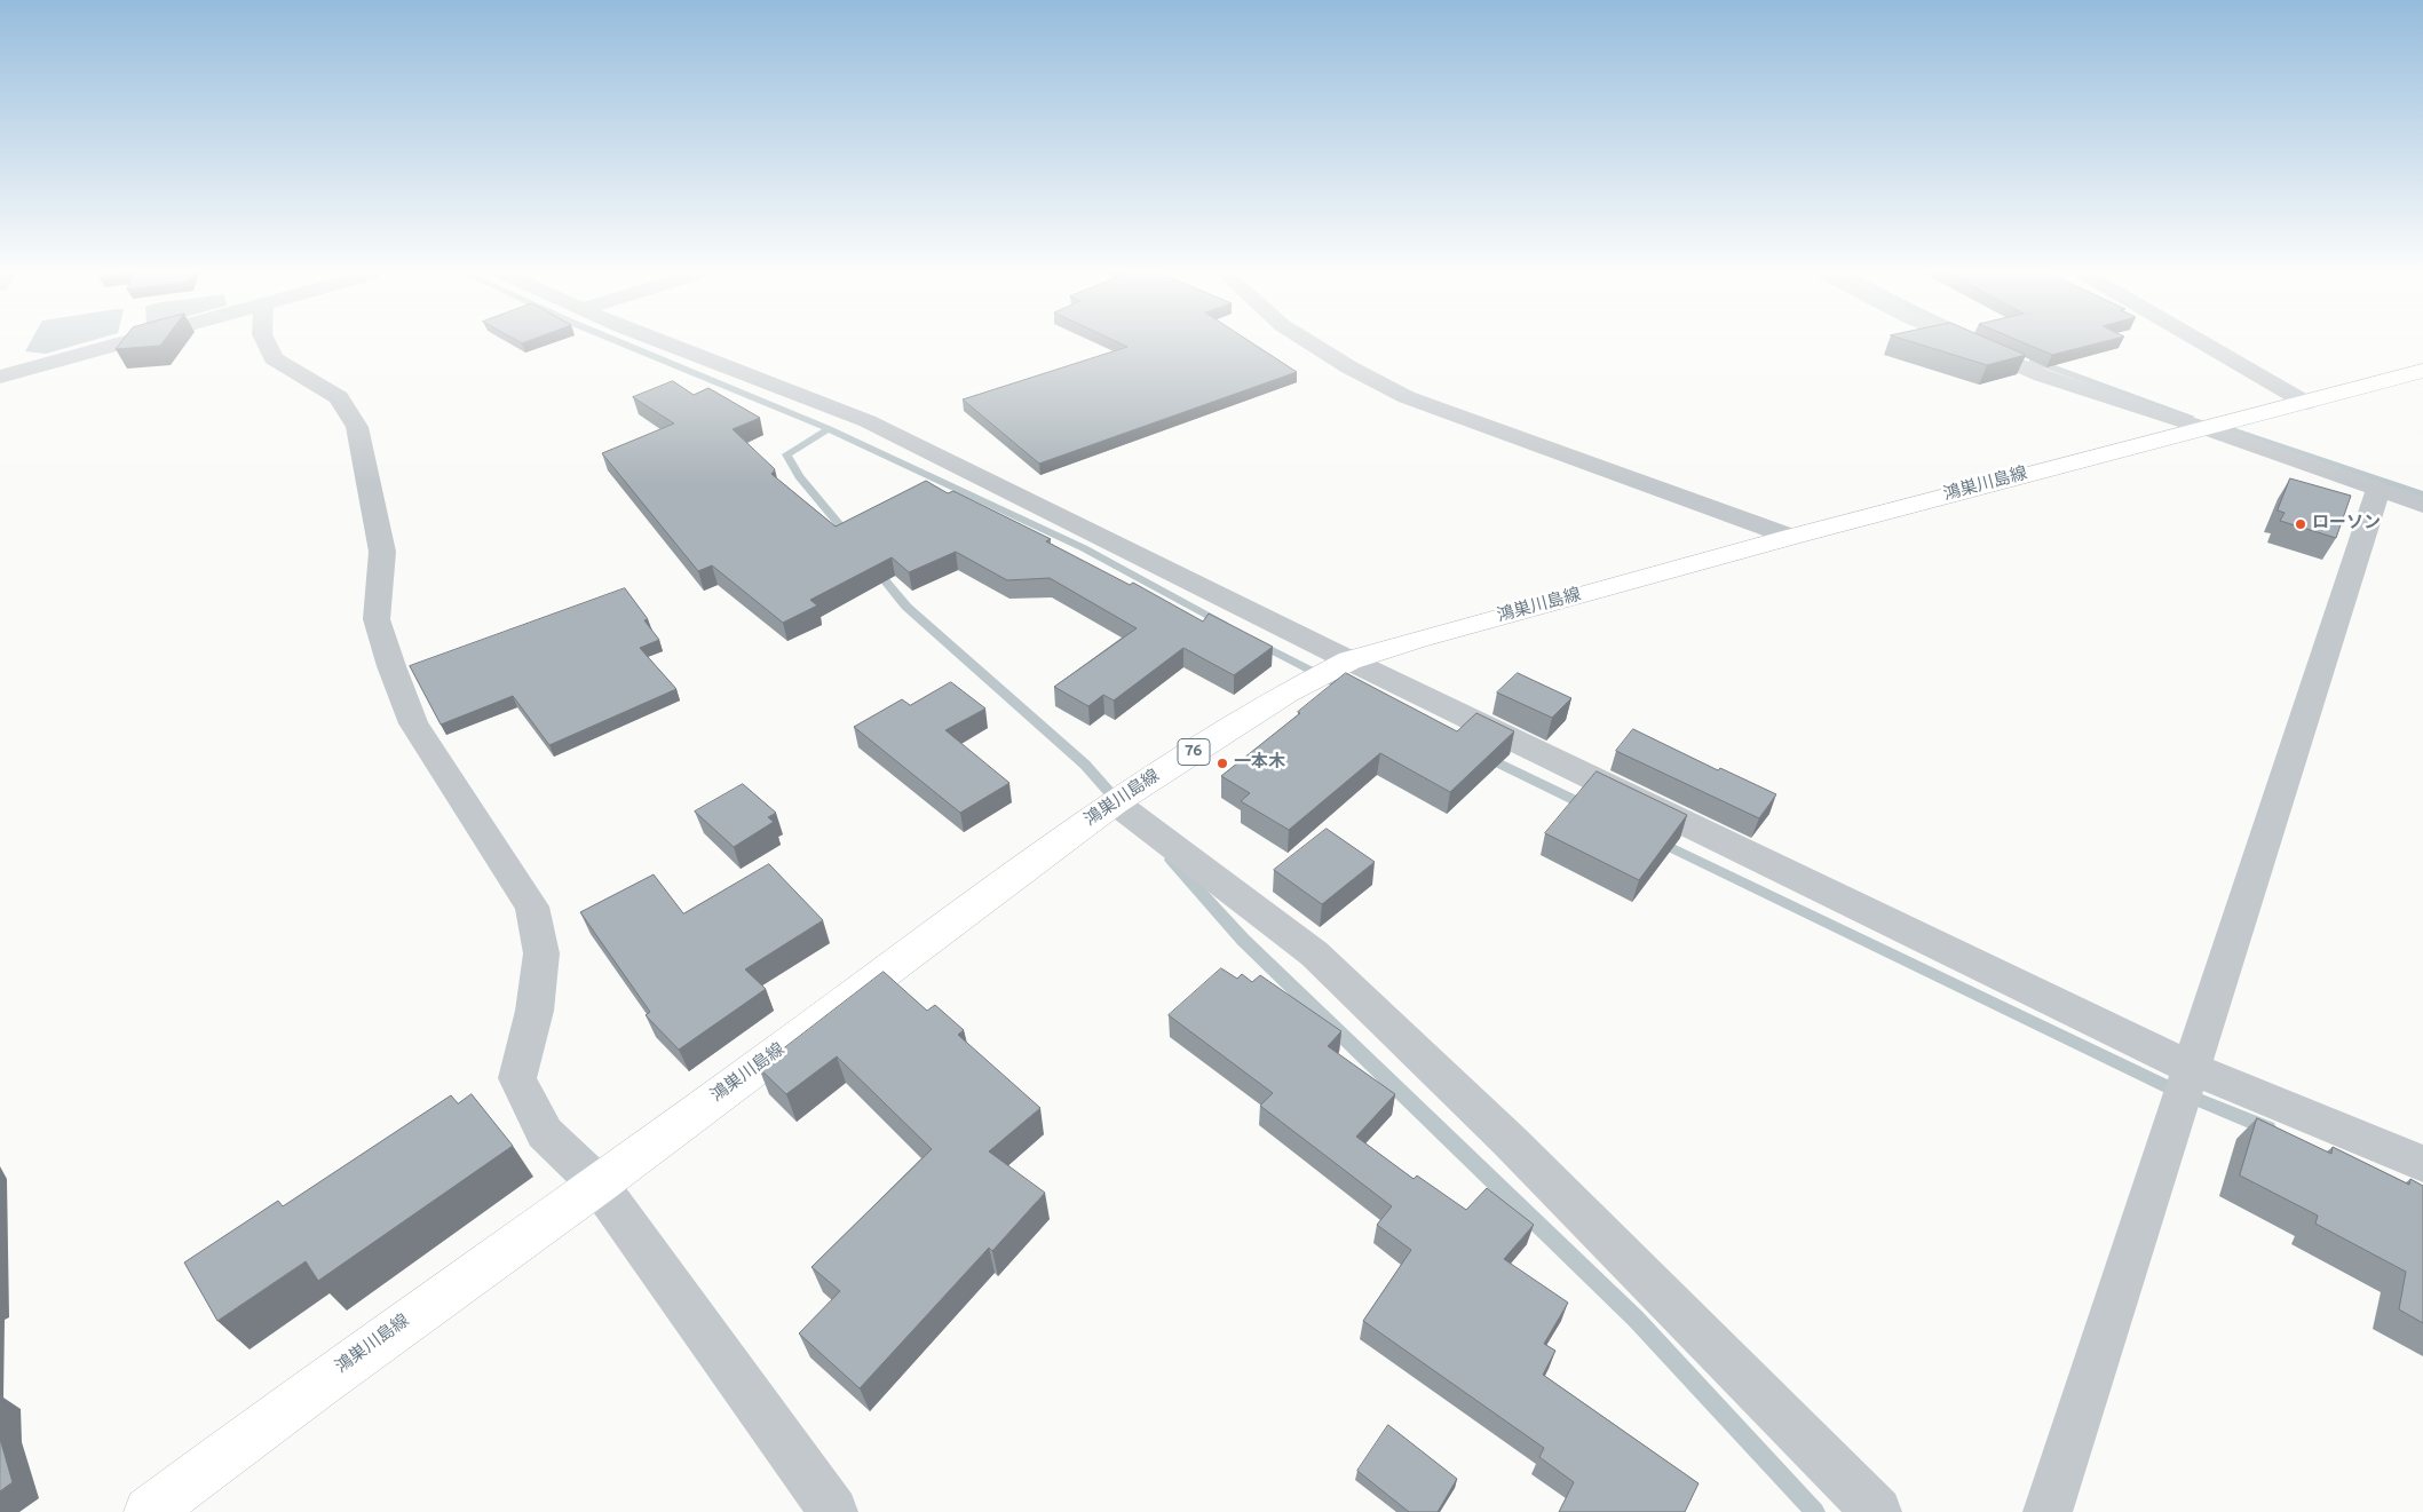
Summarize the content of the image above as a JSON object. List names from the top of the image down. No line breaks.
{"streets":{"main road":["鴻巣川島線","76"]},"places":["ローソン","一本木"]}
